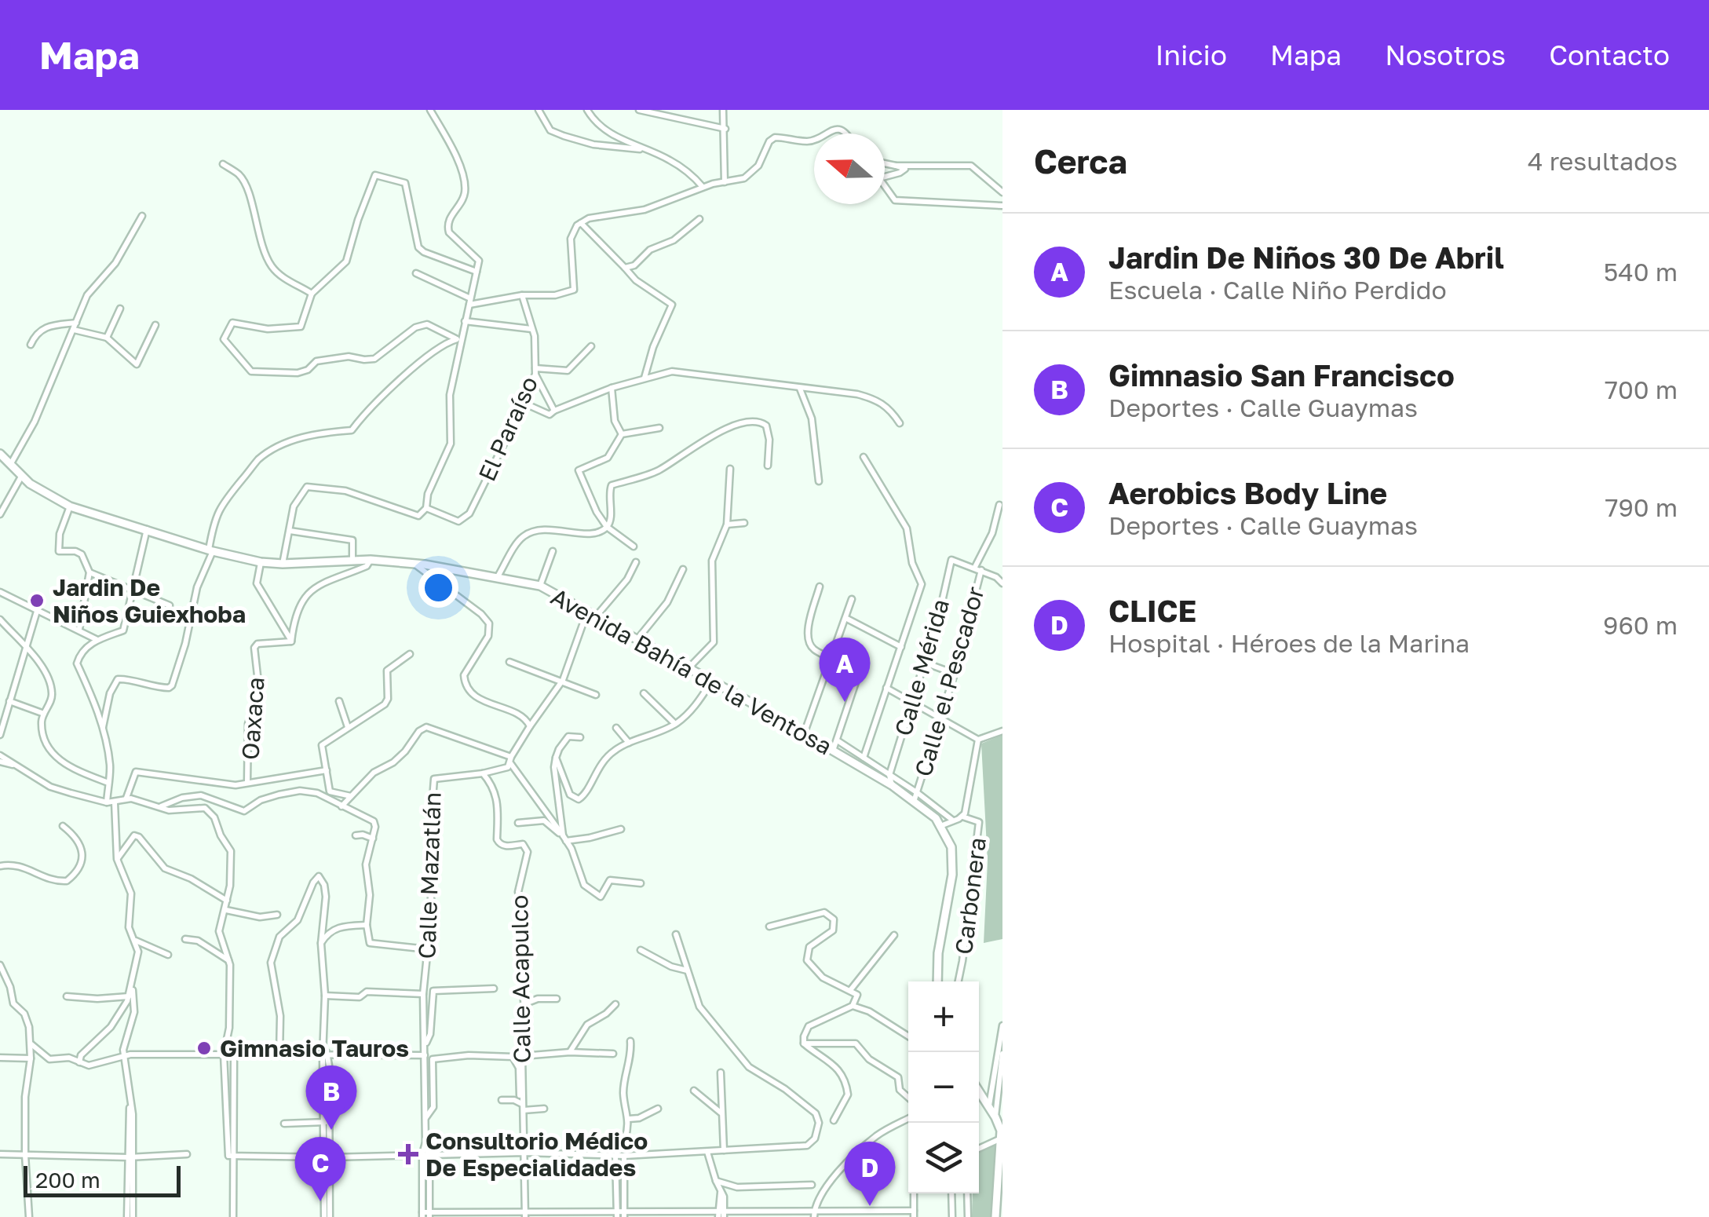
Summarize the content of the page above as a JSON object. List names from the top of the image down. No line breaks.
{"streets":{"main road":["Avenida Bahía de la Ventosa"],"street":["El Paraíso","Calle Mérida","Calle el Pescador","Oaxaca","Calle Mazatlán","Carbonera","Calle Acapulco"]},"crossings":[["Avenida Bahía de la Ventosa","Calle el Pescador"],["Calle Mazatlán","Calle Acapulco"]],"places":{"other":["Jardin De Niños Guiexhoba","Gimnasio Tauros"],"health":["Consultorio Médico De Especialidades"]},"scale_bar":"200 m","north":"left","page":{"header":"Mapa","nav":["Inicio","Mapa","Nosotros","Contacto"],"heading":["Cerca","4 resultados"],"list":[{"mark":"A","name":"Jardin De Niños 30 De Abril","note":"Escuela · Calle Niño Perdido","value":"540 m"},{"mark":"B","name":"Gimnasio San Francisco","note":"Deportes · Calle Guaymas","value":"700 m"},{"mark":"C","name":"Aerobics Body Line","note":"Deportes · Calle Guaymas","value":"790 m"},{"mark":"D","name":"CLICE","note":"Hospital · Héroes de la Marina","value":"960 m"}],"pins":["A","B","C","D"],"map_buttons":["+","−"],"scale":"200 m"}}
